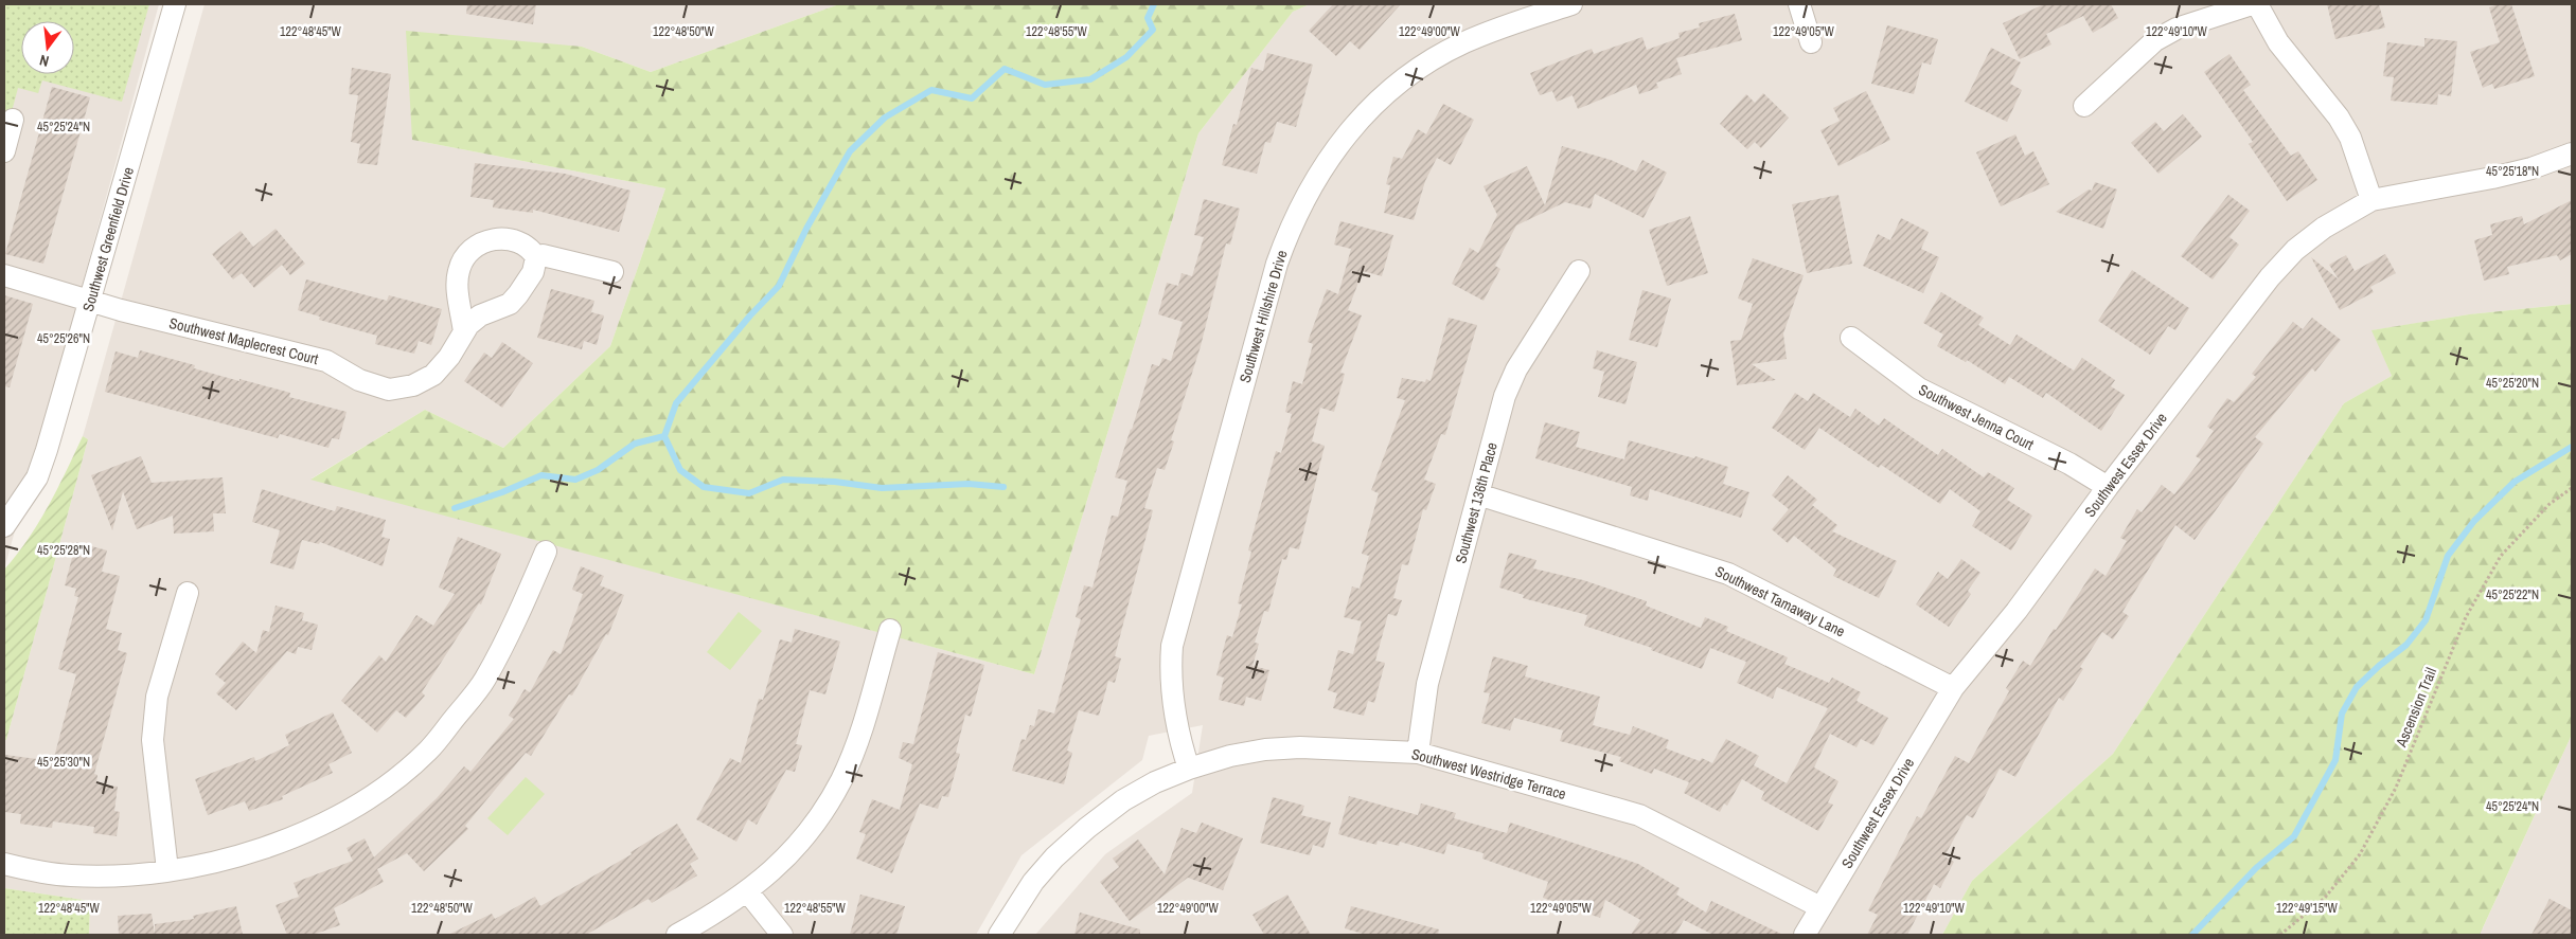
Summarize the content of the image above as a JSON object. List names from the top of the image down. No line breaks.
{"streets":{"street":["Southwest Greenfield Drive","Southwest Hillshire Drive","Southwest Maplecrest Court","Southwest Jenna Court","Southwest Essex Drive","Southwest 136th Place","Southwest Tamaway Lane","Southwest Westridge Terrace"],"path":["Ascension Trail"]},"crossings":[["Southwest Greenfield Drive","Southwest Maplecrest Court"],["Southwest Hillshire Drive","Southwest Westridge Terrace"],["Southwest Jenna Court","Southwest Essex Drive"],["Southwest Essex Drive","Southwest Tamaway Lane"],["Southwest Essex Drive","Southwest Westridge Terrace"],["Southwest 136th Place","Southwest Tamaway Lane"],["Southwest 136th Place","Southwest Westridge Terrace"]],"north":"bottom","coordinates":["122°48'45\"W","122°48'50\"W","122°48'55\"W","122°49'00\"W","122°49'05\"W","122°49'10\"W","45°25'24\"N","45°25'18\"N","45°25'26\"N","45°25'20\"N","45°25'28\"N","45°25'22\"N","45°25'30\"N","122°49'15\"W"]}
